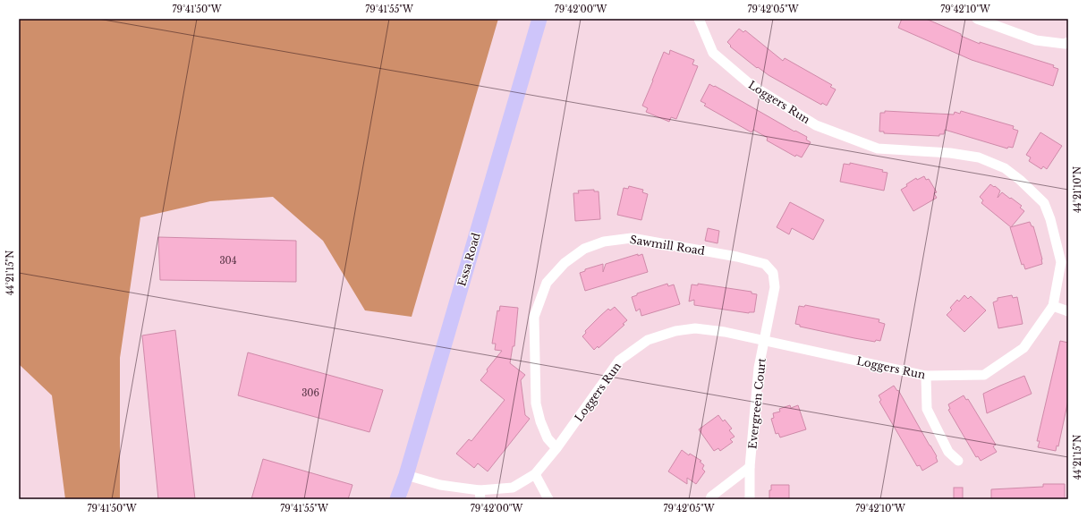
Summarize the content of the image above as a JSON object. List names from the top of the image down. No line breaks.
{"streets":{"main road":["Essa Road"],"street":["Loggers Run","Sawmill Road","Evergreen Court"]},"crossings":[["Loggers Run","Sawmill Road"],["Loggers Run","Essa Road"],["Loggers Run","Evergreen Court"],["Sawmill Road","Evergreen Court"]],"house_numbers":["304","306"],"coordinates":["79°41'50\"W","79°41'55\"W","79°42'00\"W","79°42'05\"W","79°42'10\"W","44°21'10\"N","44°21'15\"N"]}
